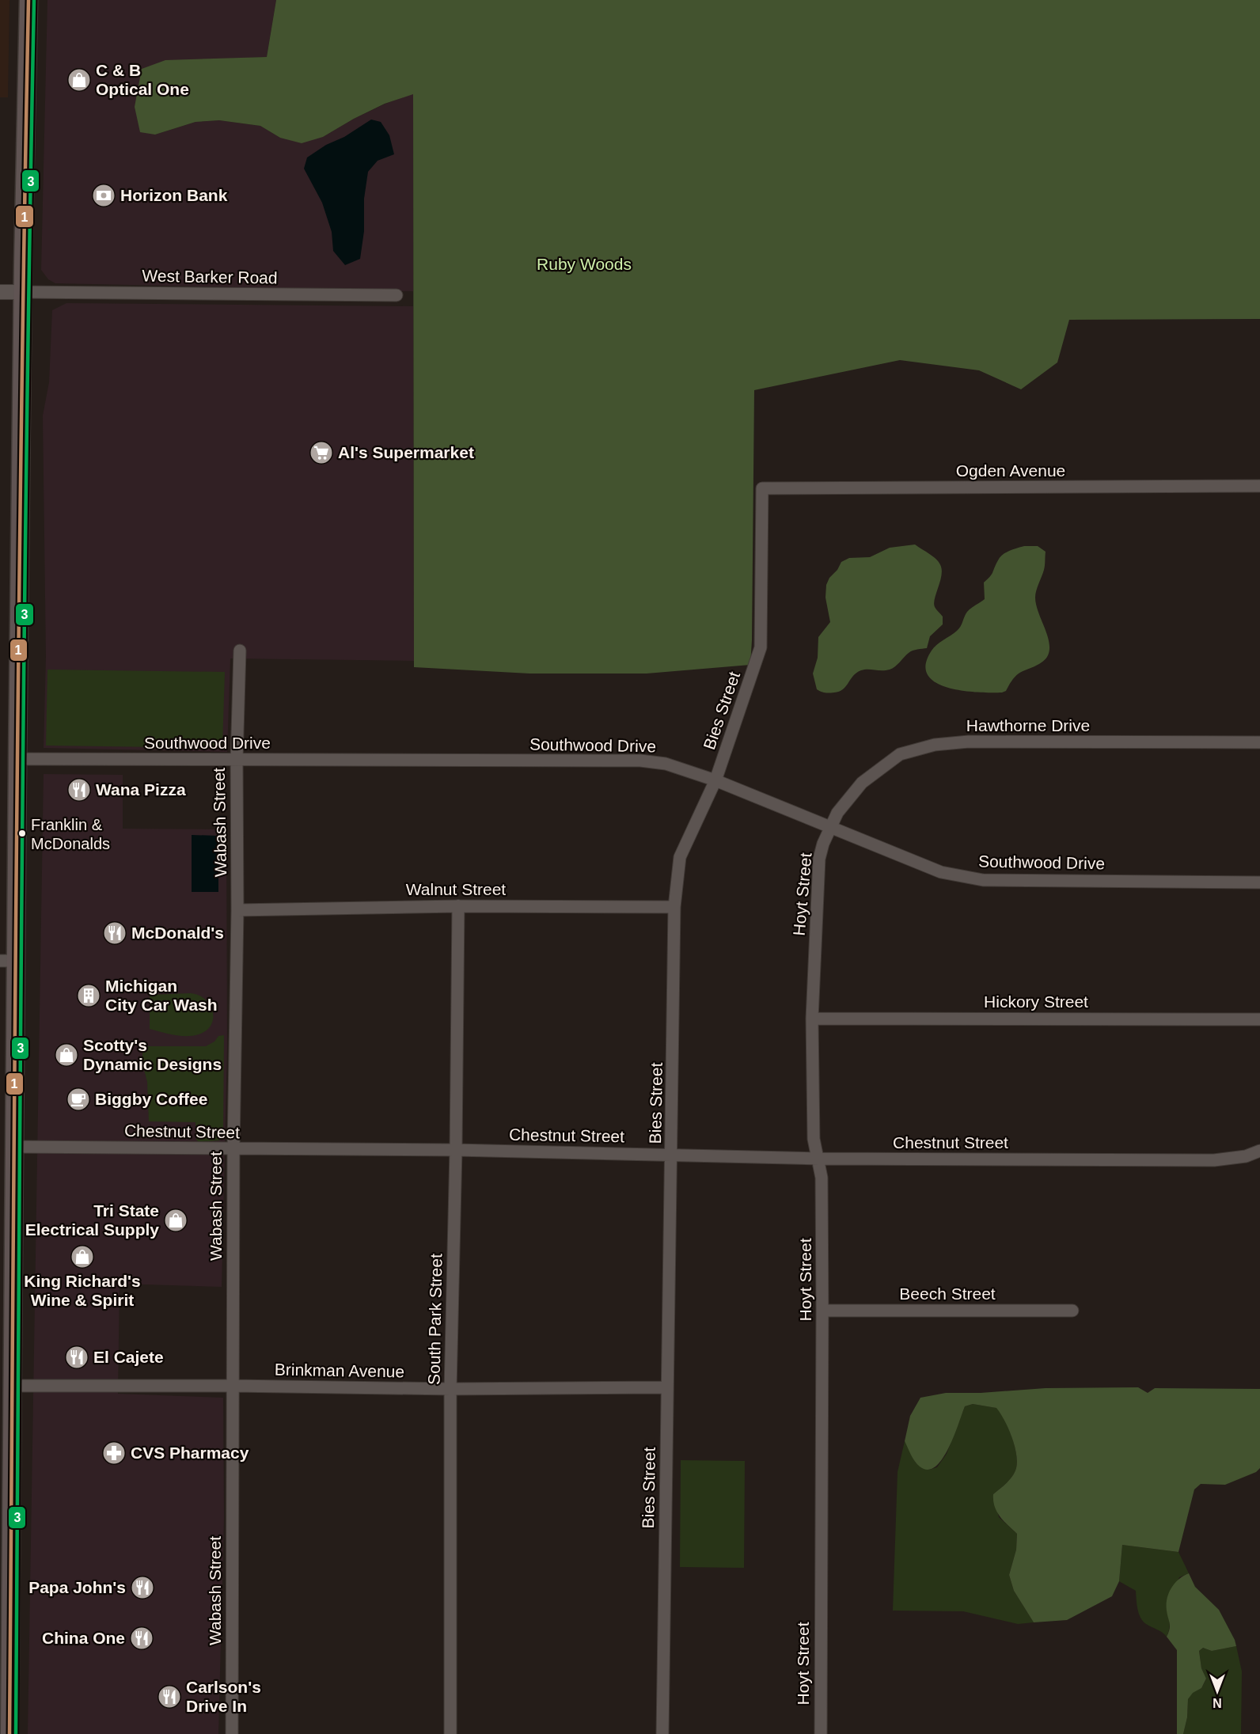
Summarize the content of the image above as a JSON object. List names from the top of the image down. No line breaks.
{"streets":{"street":["West Barker Road","Ogden Avenue","Bies Street","Hawthorne Drive","Southwood Drive","Wabash Street","Walnut Street","Hoyt Street","Hickory Street","Chestnut Street","Beech Street","South Park Street","Brinkman Avenue"]},"crossings":[["Ogden Avenue","Bies Street"],["Bies Street","Southwood Drive"],["Bies Street","Walnut Street"],["Bies Street","Chestnut Street"],["Bies Street","Brinkman Avenue"],["Hawthorne Drive","Southwood Drive"],["Hawthorne Drive","Hoyt Street"],["Southwood Drive","Wabash Street"],["Southwood Drive","Hoyt Street"],["Wabash Street","Walnut Street"],["Wabash Street","Chestnut Street"],["Wabash Street","Brinkman Avenue"],["Walnut Street","South Park Street"],["Hoyt Street","Hickory Street"],["Hoyt Street","Chestnut Street"],["Hoyt Street","Beech Street"],["Chestnut Street","South Park Street"],["South Park Street","Brinkman Avenue"]],"parks":["Ruby Woods"],"places":{"shop":["C & B Optical One","Scotty's Dynamic Designs","Tri State Electrical Supply","King Richard's Wine & Spirit"],"bank":["Horizon Bank"],"supermarket":["Al's Supermarket"],"restaurant":["Wana Pizza","McDonald's","El Cajete","Papa John's","China One","Carlson's Drive In"],"other":["Franklin & McDonalds"],"building":["Michigan City Car Wash"],"cafe":["Biggby Coffee"],"pharmacy":["CVS Pharmacy"]},"lines":["transit line 1","transit line 3"],"north":"bottom"}
